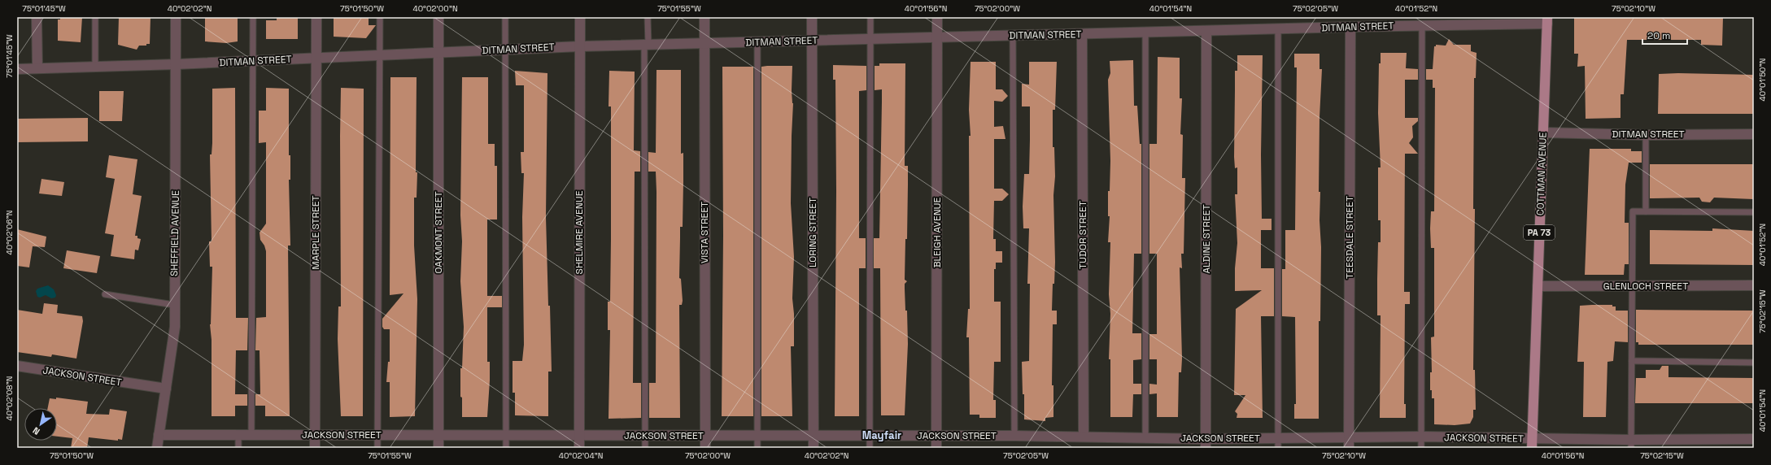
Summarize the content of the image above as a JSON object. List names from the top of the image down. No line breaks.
{"streets":{"main road":["COTTMAN AVENUE","PA 73"],"street":["DITMAN STREET","MARPLE STREET","OAKMONT STREET","SHELMIRE AVENUE","VISTA STREET","LORING STREET","BLEIGH AVENUE","SHEFFIELD AVENUE","TUDOR STREET","TEESDALE STREET","ALDINE STREET","GLENLOCH STREET","JACKSON STREET"]},"crossings":[["DITMAN STREET","COTTMAN AVENUE"],["DITMAN STREET","MARPLE STREET"],["DITMAN STREET","OAKMONT STREET"],["DITMAN STREET","SHELMIRE AVENUE"],["DITMAN STREET","VISTA STREET"],["DITMAN STREET","LORING STREET"],["DITMAN STREET","BLEIGH AVENUE"],["DITMAN STREET","SHEFFIELD AVENUE"],["DITMAN STREET","TUDOR STREET"],["DITMAN STREET","TEESDALE STREET"],["DITMAN STREET","ALDINE STREET"],["COTTMAN AVENUE","GLENLOCH STREET"],["COTTMAN AVENUE","JACKSON STREET"],["MARPLE STREET","JACKSON STREET"],["OAKMONT STREET","JACKSON STREET"],["SHELMIRE AVENUE","JACKSON STREET"],["VISTA STREET","JACKSON STREET"],["LORING STREET","JACKSON STREET"],["BLEIGH AVENUE","JACKSON STREET"],["SHEFFIELD AVENUE","JACKSON STREET"],["TUDOR STREET","JACKSON STREET"],["TEESDALE STREET","JACKSON STREET"],["ALDINE STREET","JACKSON STREET"]],"districts":["Mayfair"],"scale_bar":"20 m","north":"bottom left","coordinates":["75°01'45\"W","40°02'02\"N","75°01'50\"W","40°02'00\"N","75°01'55\"W","40°01'56\"N","75°02'00\"W","40°01'54\"N","75°02'05\"W","40°01'52\"N","75°02'10\"W","40°01'50\"N","40°02'06\"N","75°02'15\"W","40°02'08\"N","40°02'04\"N"]}
